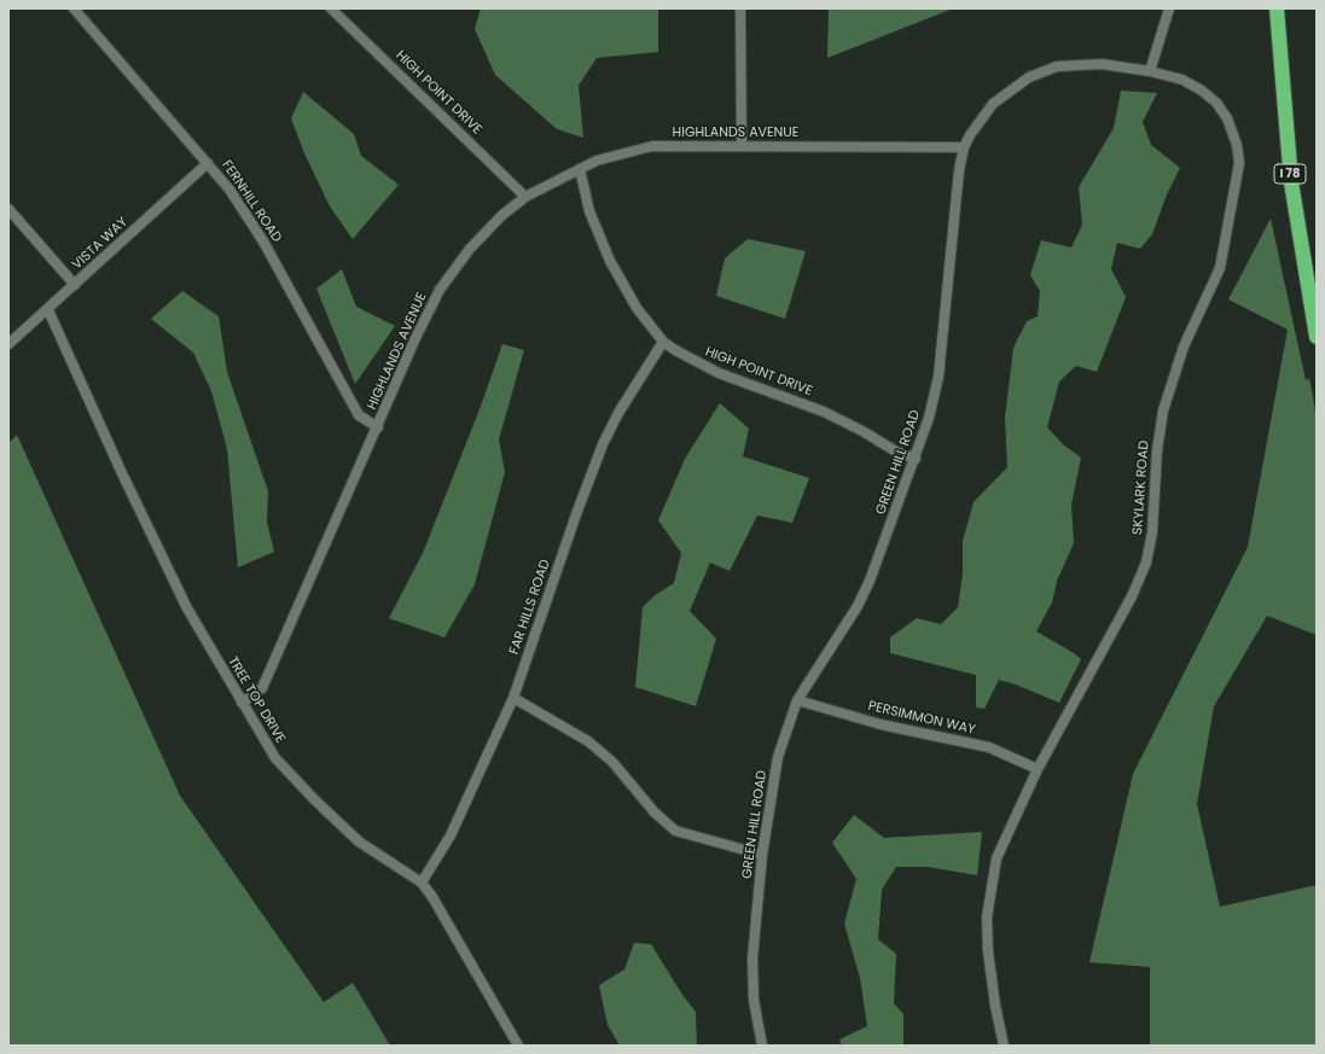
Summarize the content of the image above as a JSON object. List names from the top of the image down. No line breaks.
{"streets":{"highway":["I 78"],"street":["HIGH POINT DRIVE","HIGHLANDS AVENUE","FERNHILL ROAD","VISTA WAY","GREEN HILL ROAD","SKYLARK ROAD","FAR HILLS ROAD","TREE TOP DRIVE","PERSIMMON WAY"]},"crossings":[["HIGH POINT DRIVE","HIGHLANDS AVENUE"],["HIGH POINT DRIVE","GREEN HILL ROAD"],["HIGH POINT DRIVE","FAR HILLS ROAD"],["HIGHLANDS AVENUE","FERNHILL ROAD"],["HIGHLANDS AVENUE","GREEN HILL ROAD"],["HIGHLANDS AVENUE","TREE TOP DRIVE"],["FERNHILL ROAD","VISTA WAY"],["VISTA WAY","TREE TOP DRIVE"],["GREEN HILL ROAD","SKYLARK ROAD"],["GREEN HILL ROAD","PERSIMMON WAY"],["SKYLARK ROAD","PERSIMMON WAY"],["FAR HILLS ROAD","TREE TOP DRIVE"]]}
